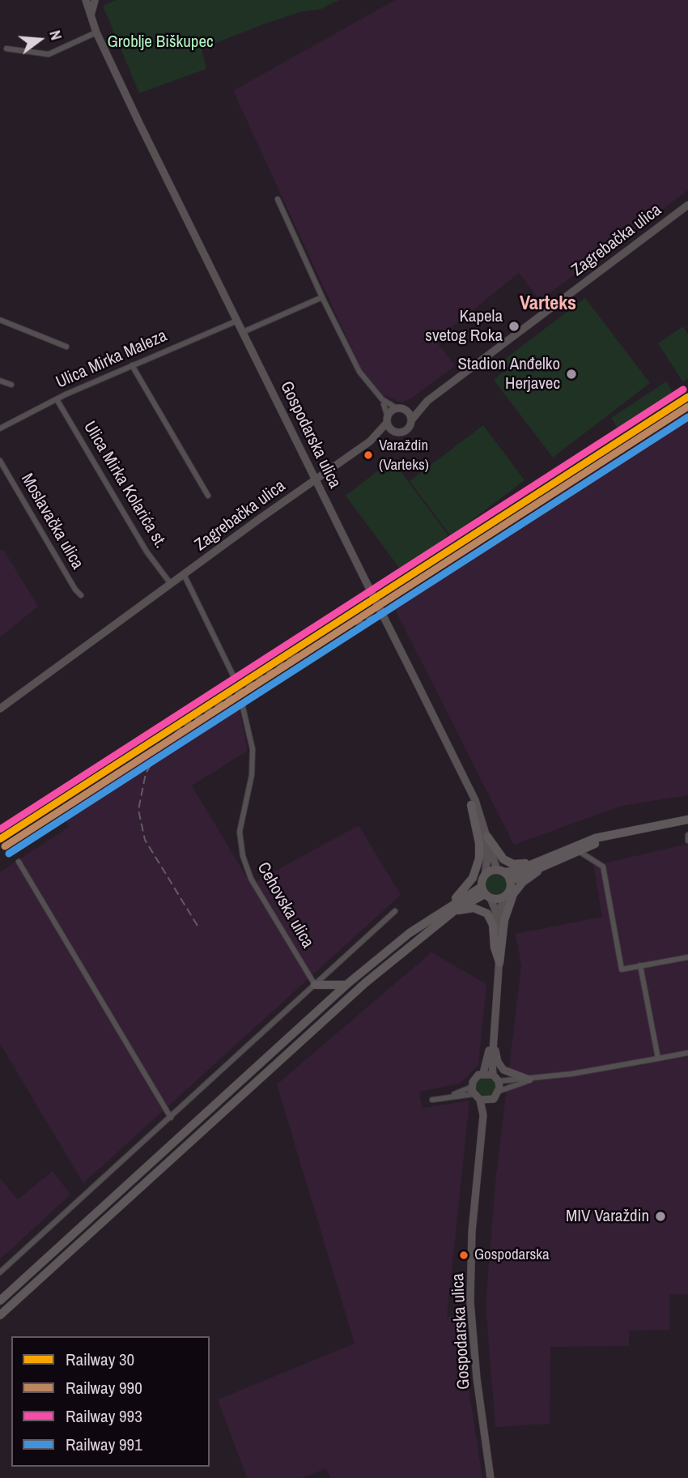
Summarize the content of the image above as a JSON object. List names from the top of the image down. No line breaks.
{"streets":{"main road":["Zagrebačka ulica","Gospodarska ulica"],"street":["Ulica Mirka Maleza","Ulica Mirka Kolarića st.","Moslavačka ulica","Cehovska ulica"]},"crossings":[["Zagrebačka ulica","Gospodarska ulica"],["Zagrebačka ulica","Ulica Mirka Kolarića st."],["Ulica Mirka Maleza","Gospodarska ulica"],["Ulica Mirka Maleza","Ulica Mirka Kolarića st."]],"districts":["Varteks"],"parks":["Groblje Biškupec"],"places":["Kapela svetog Roka","Stadion Anđelko Herjavec","Varaždin (Varteks)","MIV Varaždin","Gospodarska"],"lines":["rail line 993","rail line 30","rail line 990","rail line 991"],"legend":["Railway 30","Railway 990","Railway 993","Railway 991"],"north":"right"}
